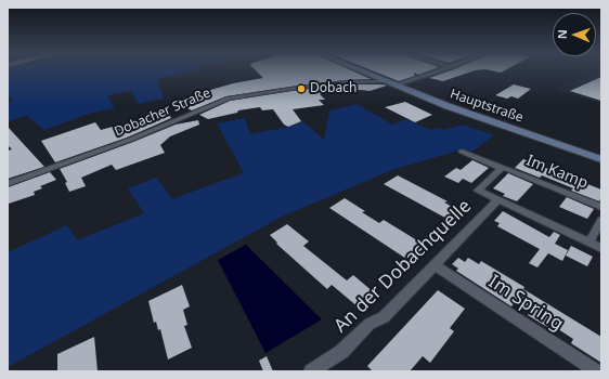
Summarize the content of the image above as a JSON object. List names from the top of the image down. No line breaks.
{"streets":{"main road":["Hauptstraße"],"street":["Dobacher Straße","Im Kamp","An der Dobachquelle","Im Spring"]},"crossings":[["Hauptstraße","Dobacher Straße"],["Im Kamp","An der Dobachquelle"],["An der Dobachquelle","Im Spring"]],"places":["Dobach"],"north":"left"}
